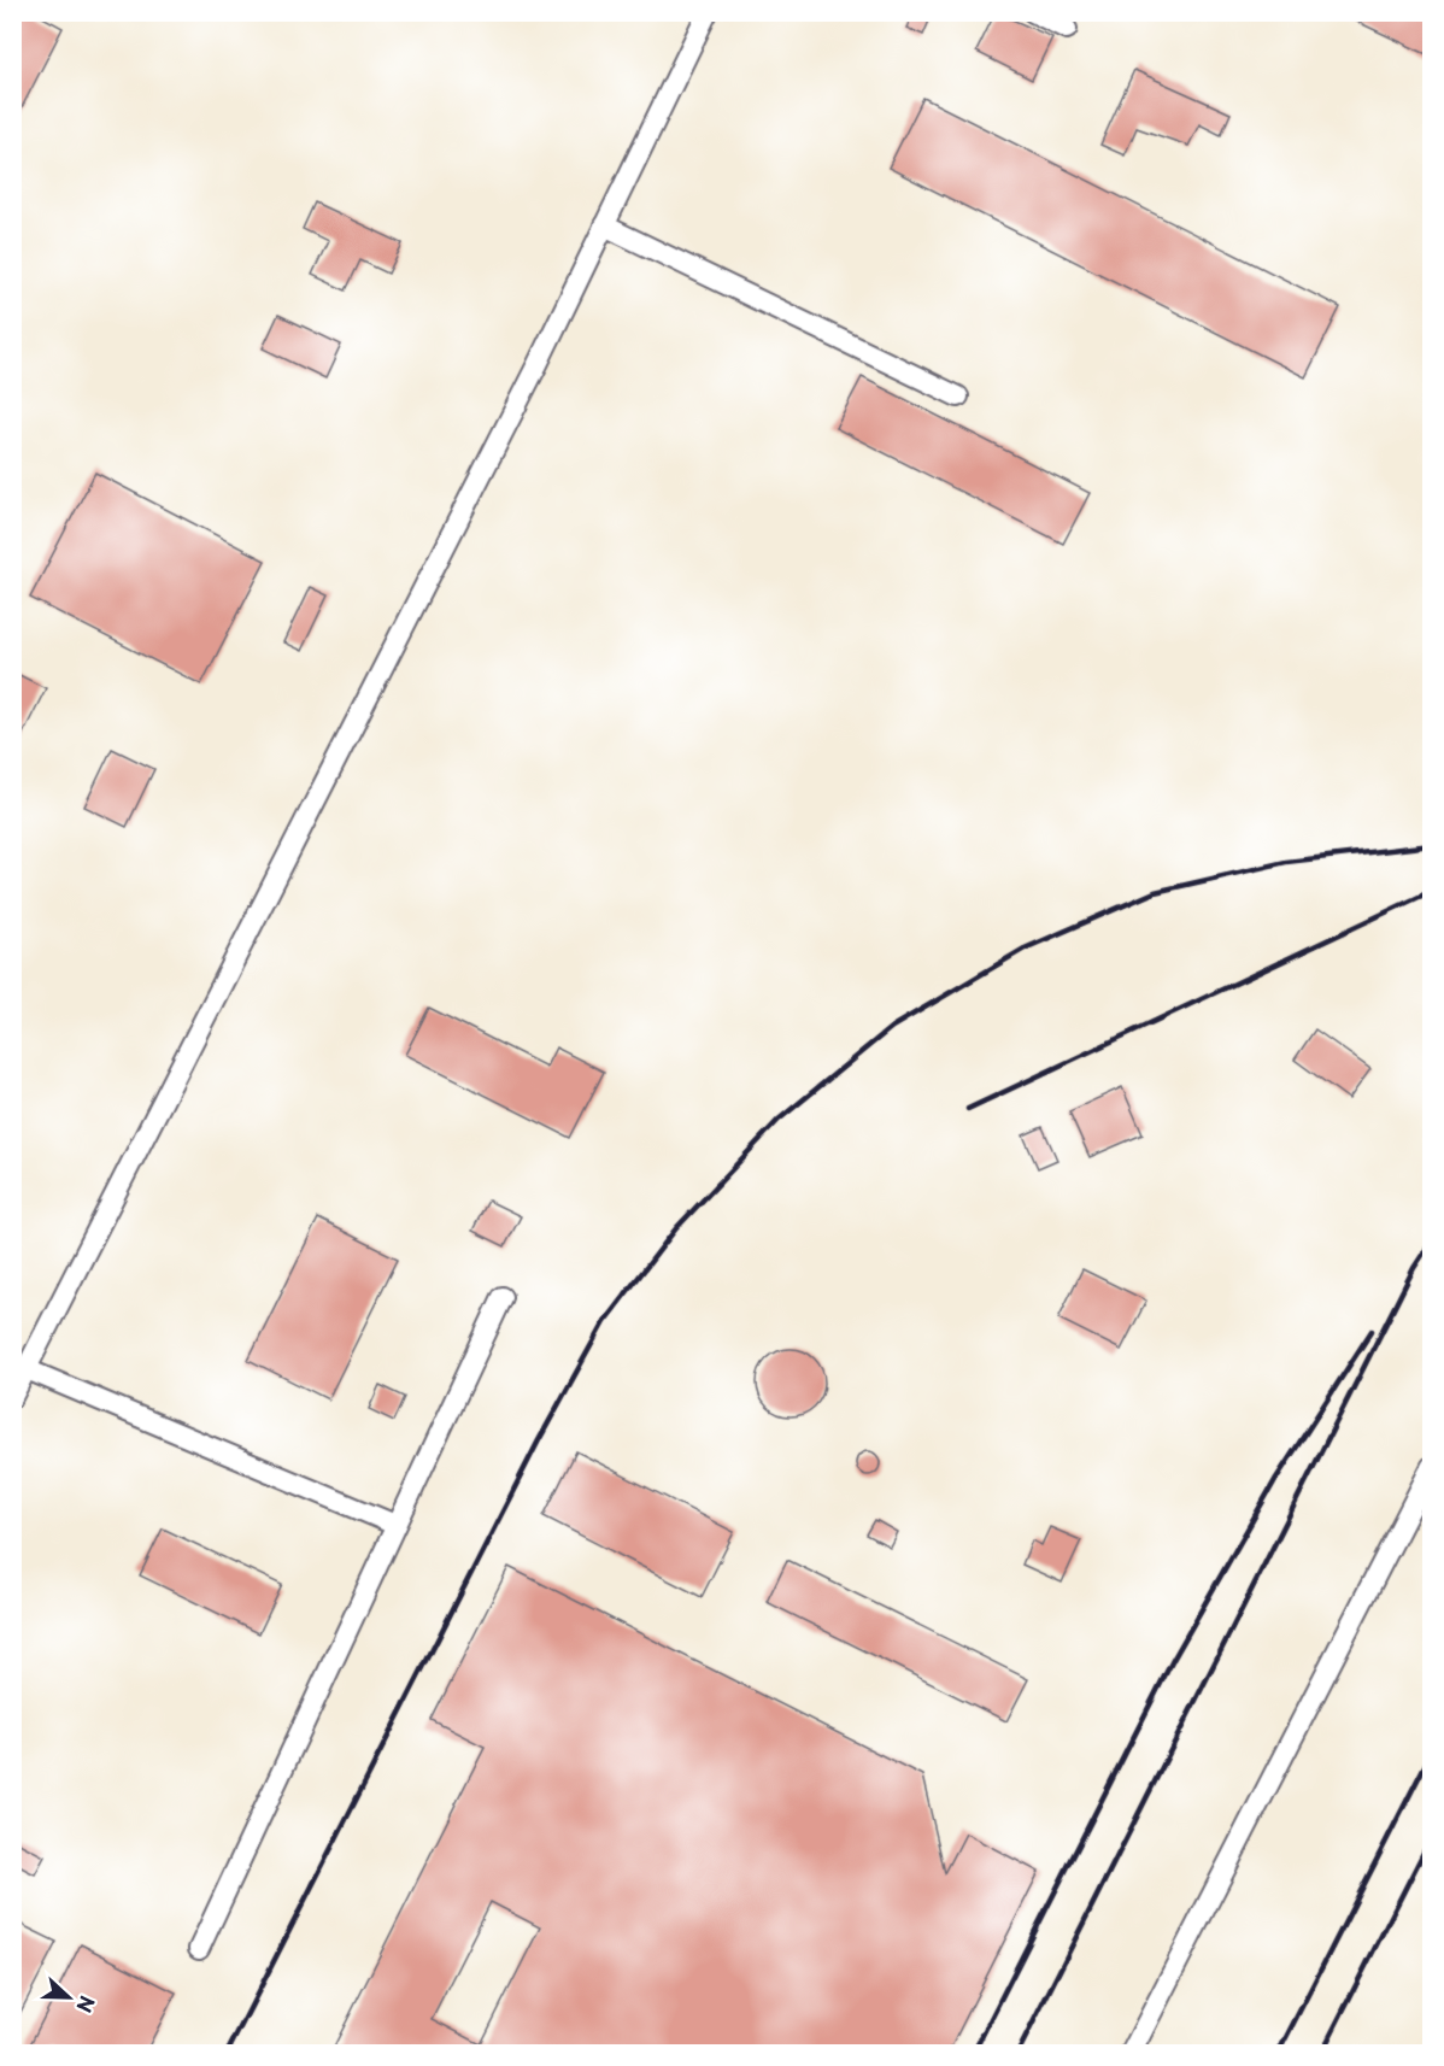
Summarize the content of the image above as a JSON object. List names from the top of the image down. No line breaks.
{"north":"right"}
